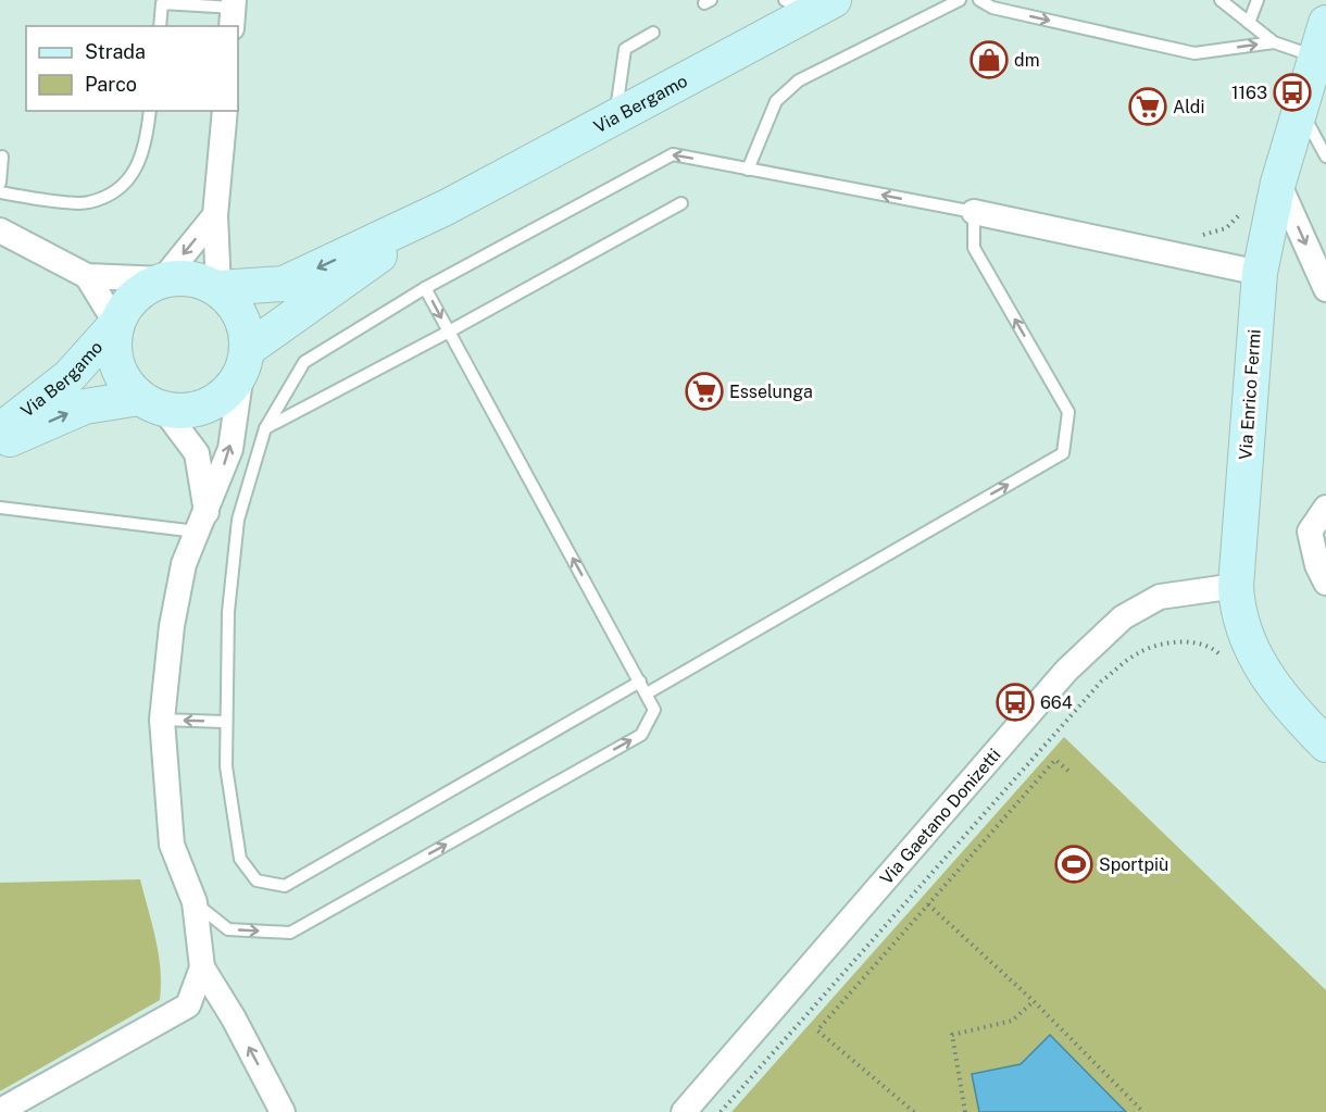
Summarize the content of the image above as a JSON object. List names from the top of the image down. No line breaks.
{"streets":{"main road":["Via Bergamo","Via Enrico Fermi"],"street":["Via Gaetano Donizetti"]},"crossings":[["Via Enrico Fermi","Via Gaetano Donizetti"]],"places":{"shop":["dm"],"bus stop":["1163","664"],"supermarket":["Aldi","Esselunga"],"sports":["Sportpiù"]},"legend":["Strada","Parco"]}
